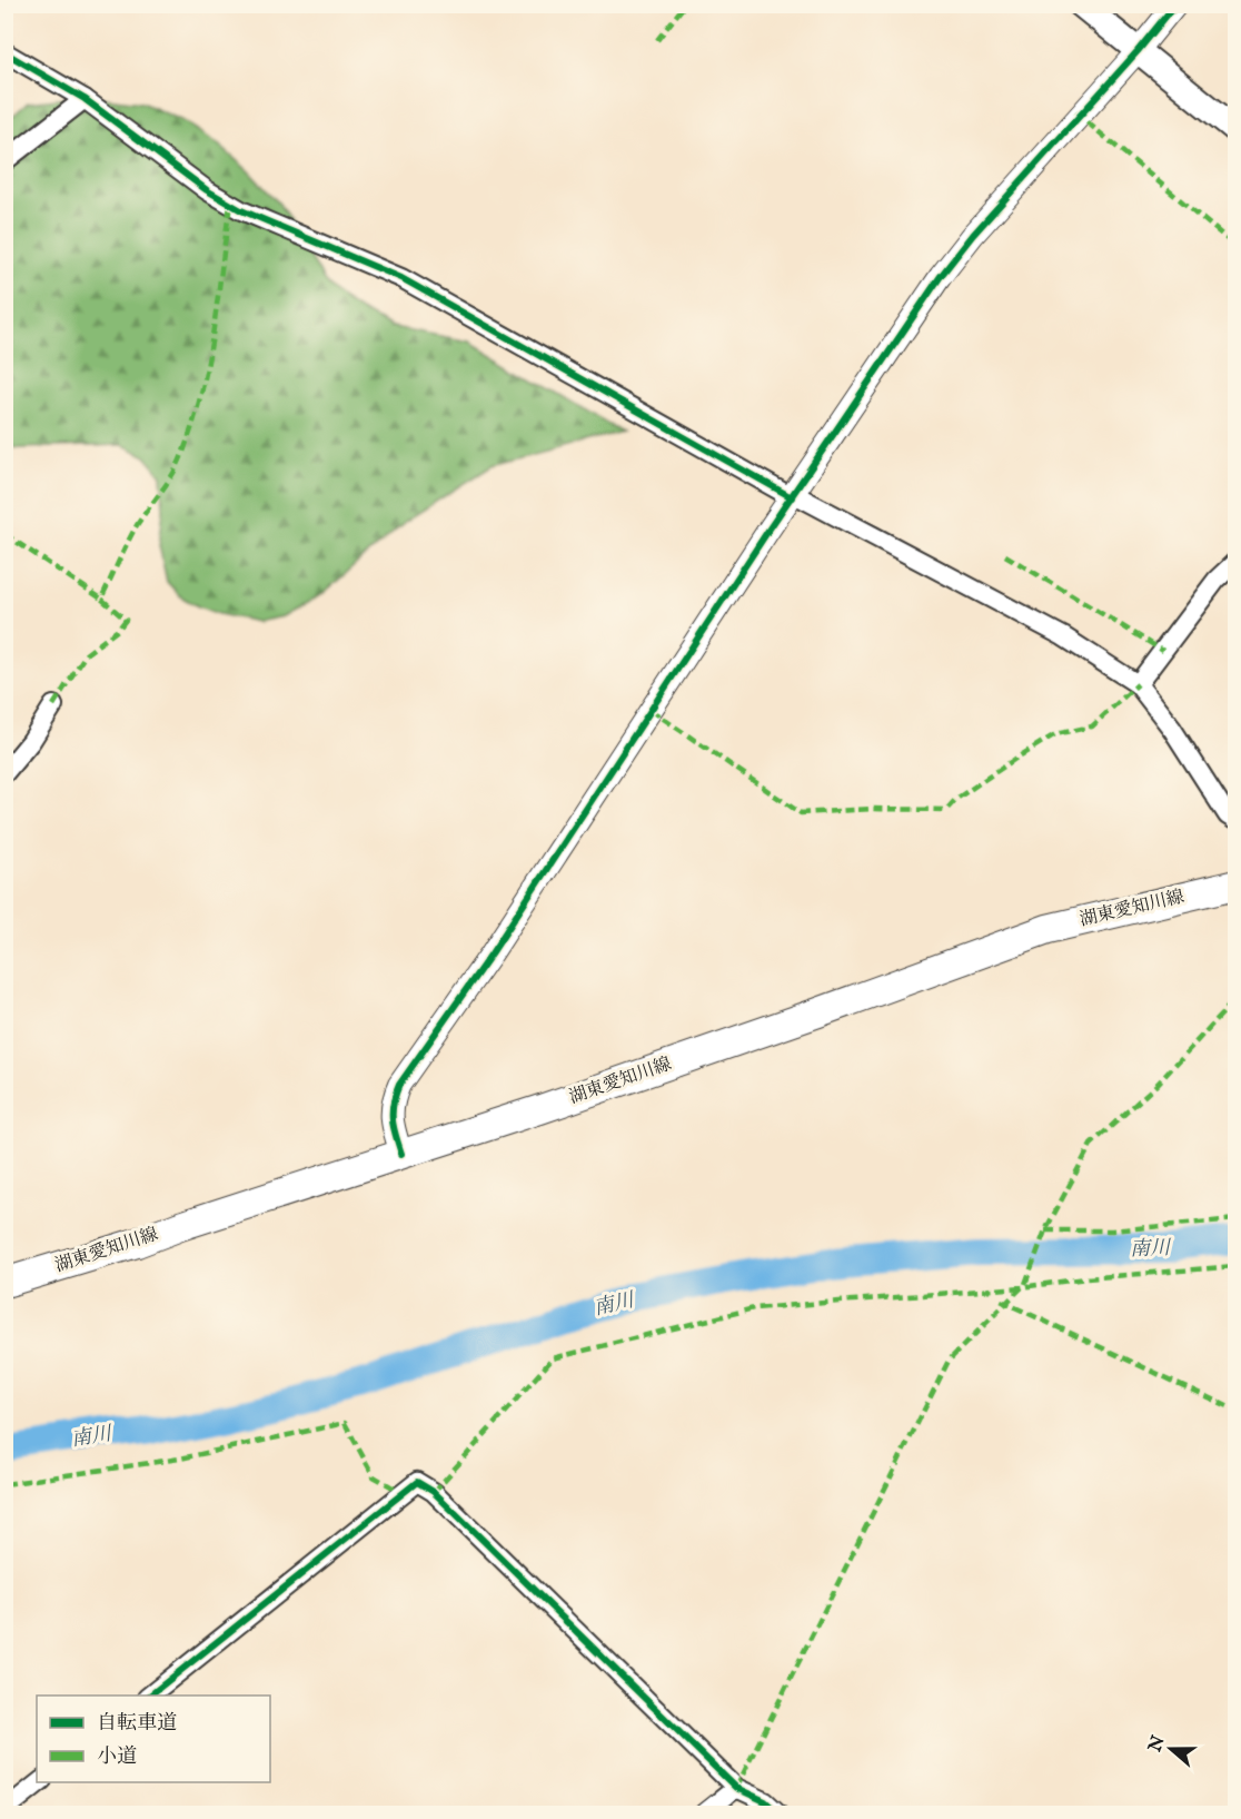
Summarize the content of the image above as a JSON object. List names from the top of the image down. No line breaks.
{"streets":{"main road":["湖東愛知川線"]},"water":["南川"],"legend":["自転車道","小道"],"north":"left"}
